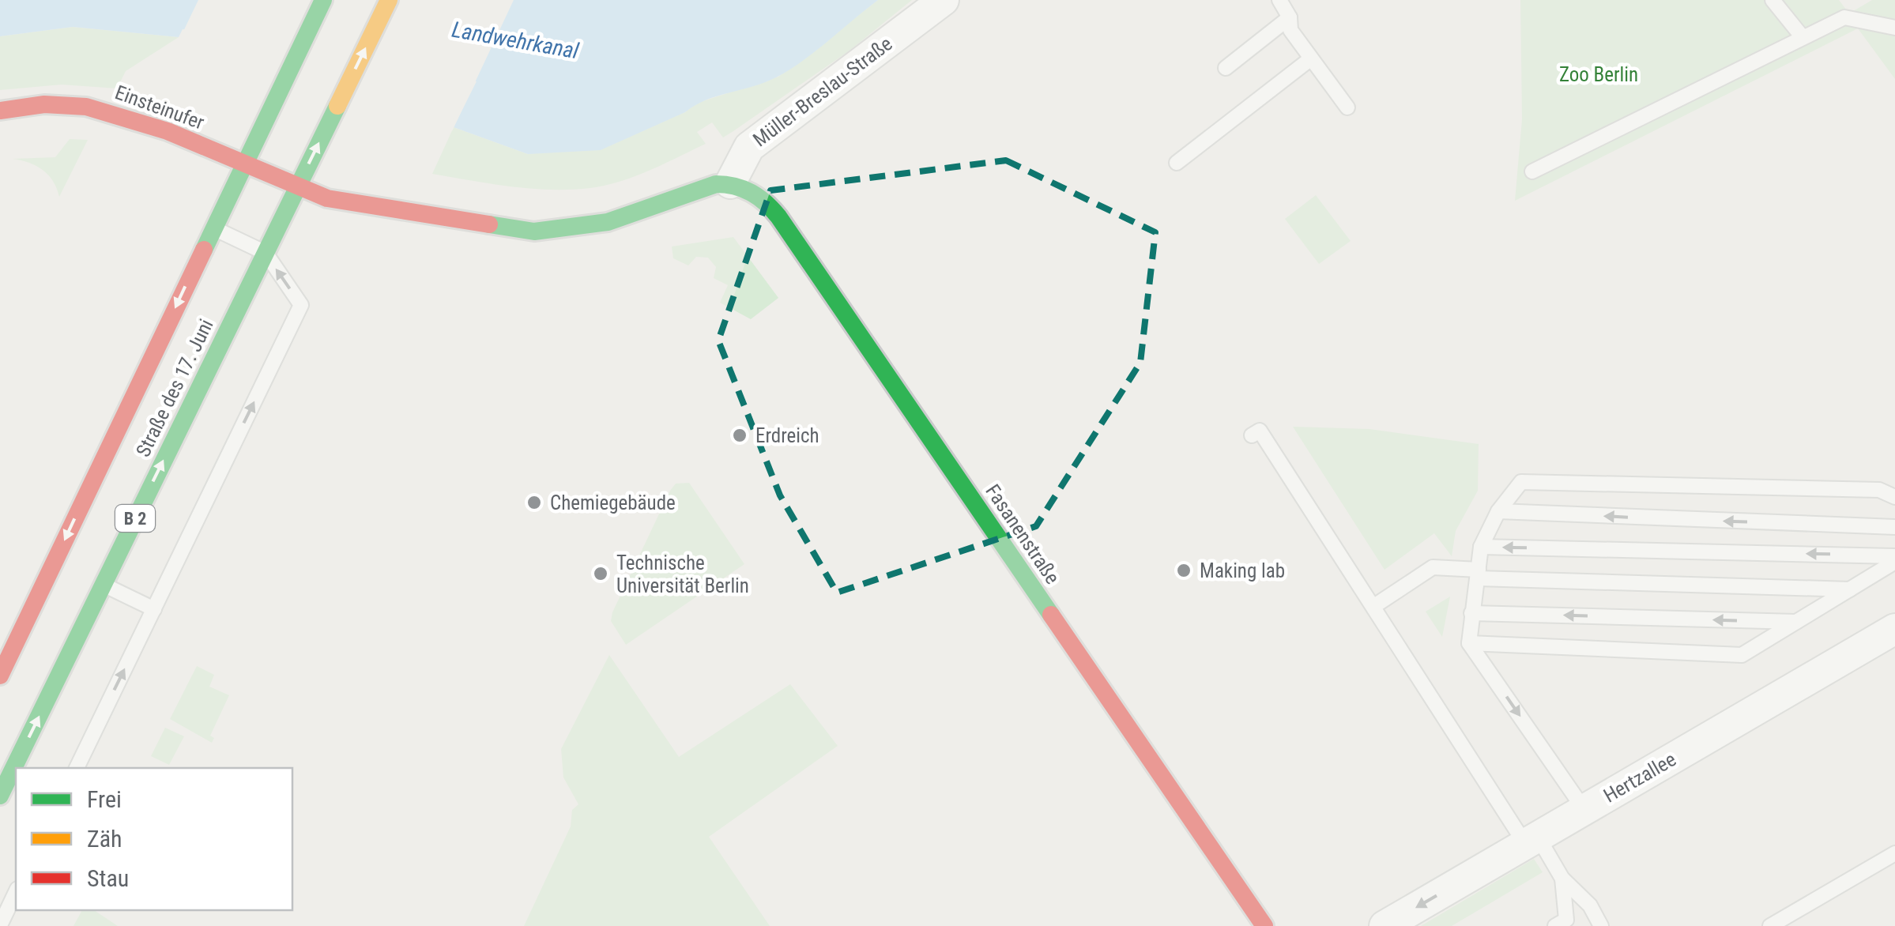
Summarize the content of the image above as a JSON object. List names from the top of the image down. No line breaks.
{"streets":{"street":["Müller-Breslau-Straße","Einsteinufer","Straße des 17. Juni","B 2","Fasanenstraße","Hertzallee"]},"crossings":[["Müller-Breslau-Straße","Fasanenstraße"],["Einsteinufer","Straße des 17. Juni"]],"water":["Landwehrkanal"],"parks":["Zoo Berlin"],"places":["Erdreich","Chemiegebäude","Making lab","Technische Universität Berlin"],"legend":["Frei","Zäh","Stau"]}
